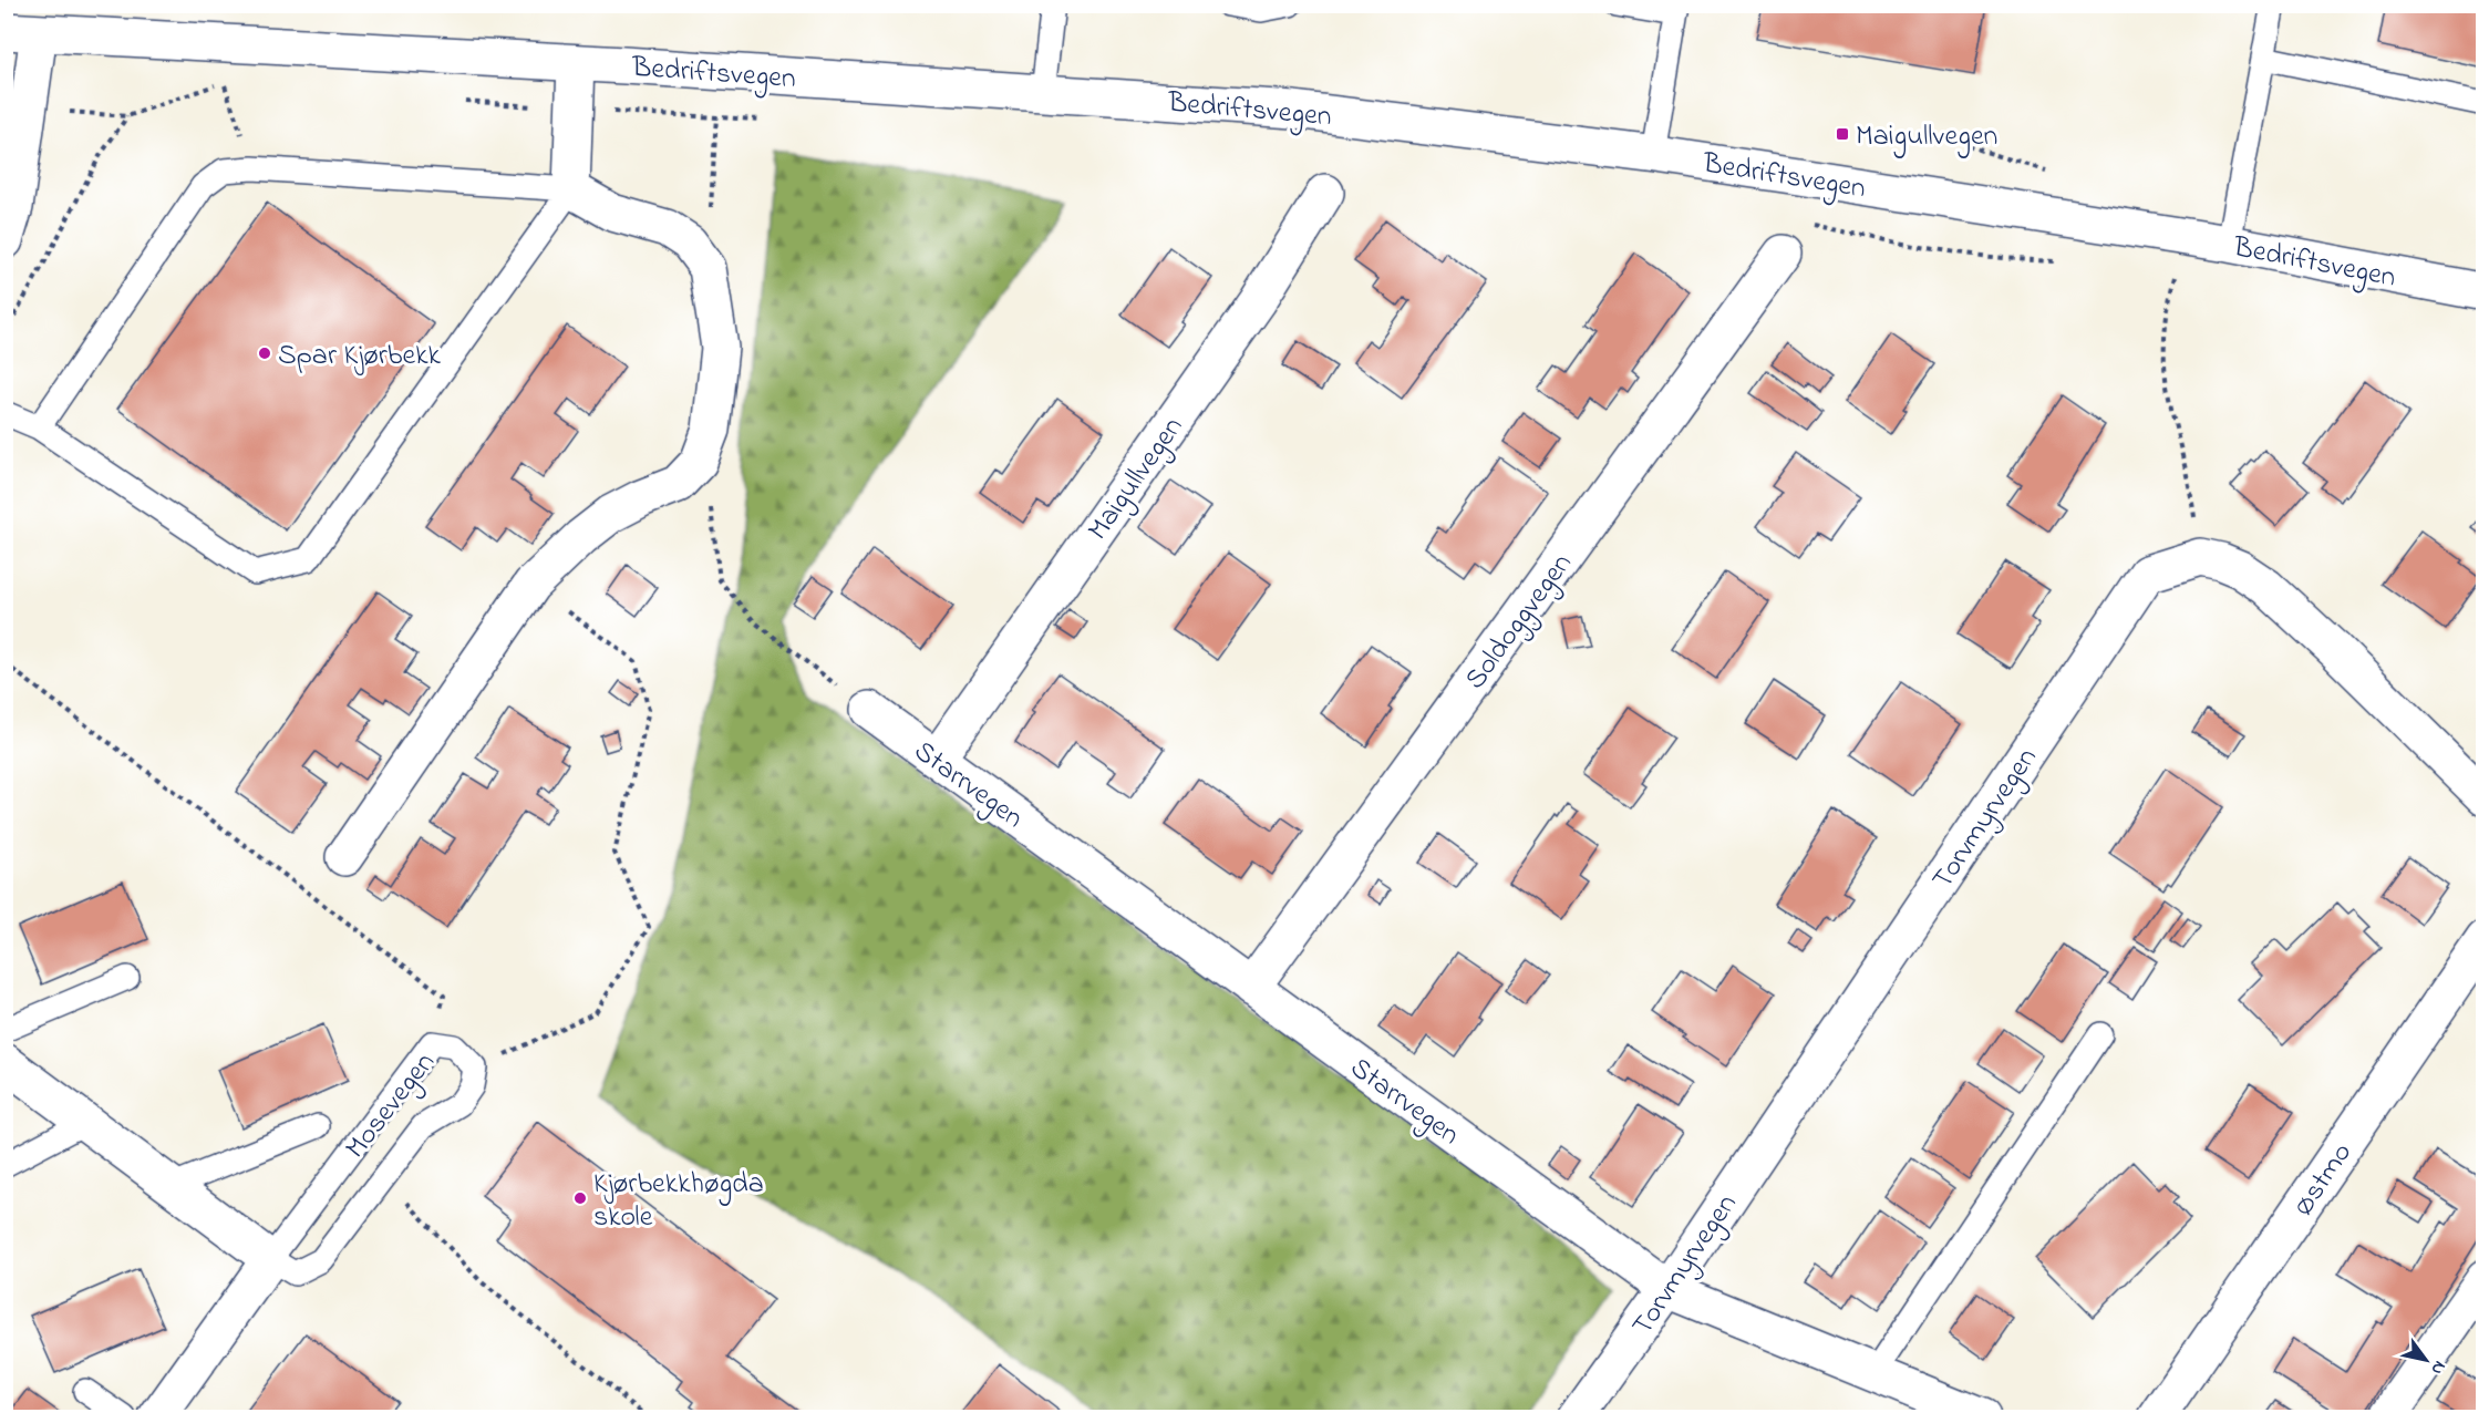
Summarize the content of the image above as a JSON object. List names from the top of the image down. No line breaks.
{"streets":{"street":["Bedriftsvegen","Maigullvegen","Soldoggvegen","Starrvegen","Torvmyrvegen","Mosevegen","Østmo"]},"crossings":[["Maigullvegen","Starrvegen"],["Soldoggvegen","Starrvegen"],["Starrvegen","Torvmyrvegen"]],"places":{"transit":["Maigullvegen"],"other":["Spar Kjørbekk","Kjørbekkhøgda skole"]},"north":"bottom right"}
